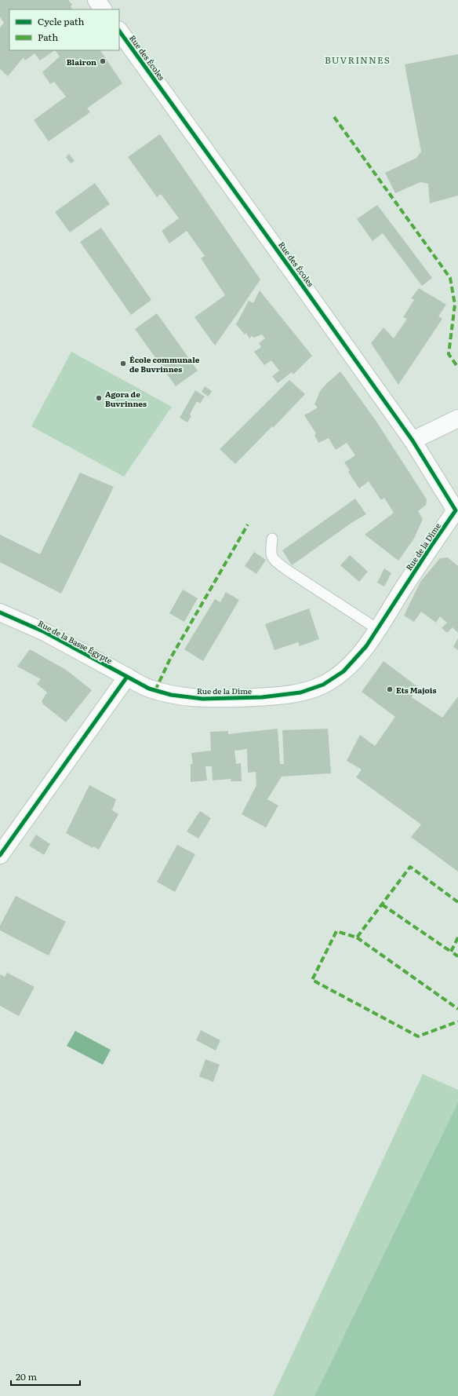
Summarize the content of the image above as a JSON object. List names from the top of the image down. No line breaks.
{"streets":{"street":["Rue des Écoles","Rue de la Dîme","Rue de la Basse Égypte"]},"crossings":[["Rue des Écoles","Rue de la Dîme"],["Rue de la Dîme","Rue de la Basse Égypte"]],"districts":["BUVRINNES"],"places":["Blairon","École communale de Buvrinnes","Agora de Buvrinnes","Ets Majois"],"legend":["Cycle path","Path"],"scale_bar":"20 m"}
